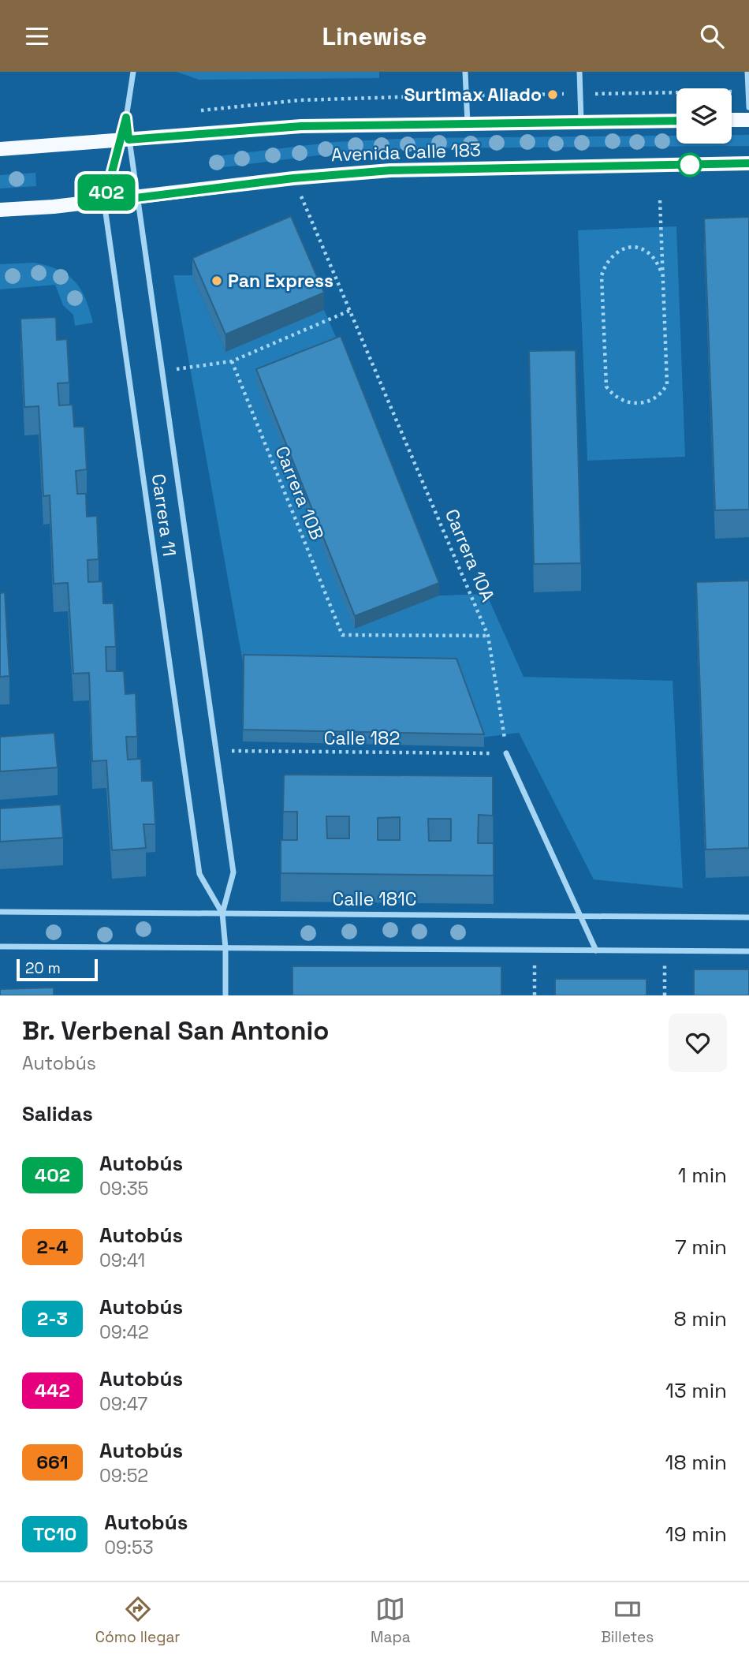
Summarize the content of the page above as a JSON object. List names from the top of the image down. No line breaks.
{"streets":{"main road":["Avenida Calle 183"],"street":["Carrera 11","Calle 181C"],"path":["Carrera 10B","Carrera 10A","Calle 182"]},"crossings":[["Avenida Calle 183","Carrera 11"],["Avenida Calle 183","Carrera 10A"],["Carrera 10B","Carrera 10A"],["Carrera 11","Calle 182"],["Carrera 11","Calle 181C"],["Carrera 10A","Calle 182"]],"places":["Surtimax Aliado","Pan Express"],"lines":["bus line 402"],"scale_bar":"20 m","page":{"header":"Linewise","on_map":"402","scale":"20 m","heading":[["Br. Verbenal San Antonio","Autobús"],"Salidas"],"list":[{"mark":"402","name":"Autobús","note":"09:35","value":"1 min"},{"mark":"2-4","name":"Autobús","note":"09:41","value":"7 min"},{"mark":"2-3","name":"Autobús","note":"09:42","value":"8 min"},{"mark":"442","name":"Autobús","note":"09:47","value":"13 min"},{"mark":"661","name":"Autobús","note":"09:52","value":"18 min"},{"mark":"TC10","name":"Autobús","note":"09:53","value":"19 min"}],"tabs":["Cómo llegar","Mapa","Billetes"]}}
